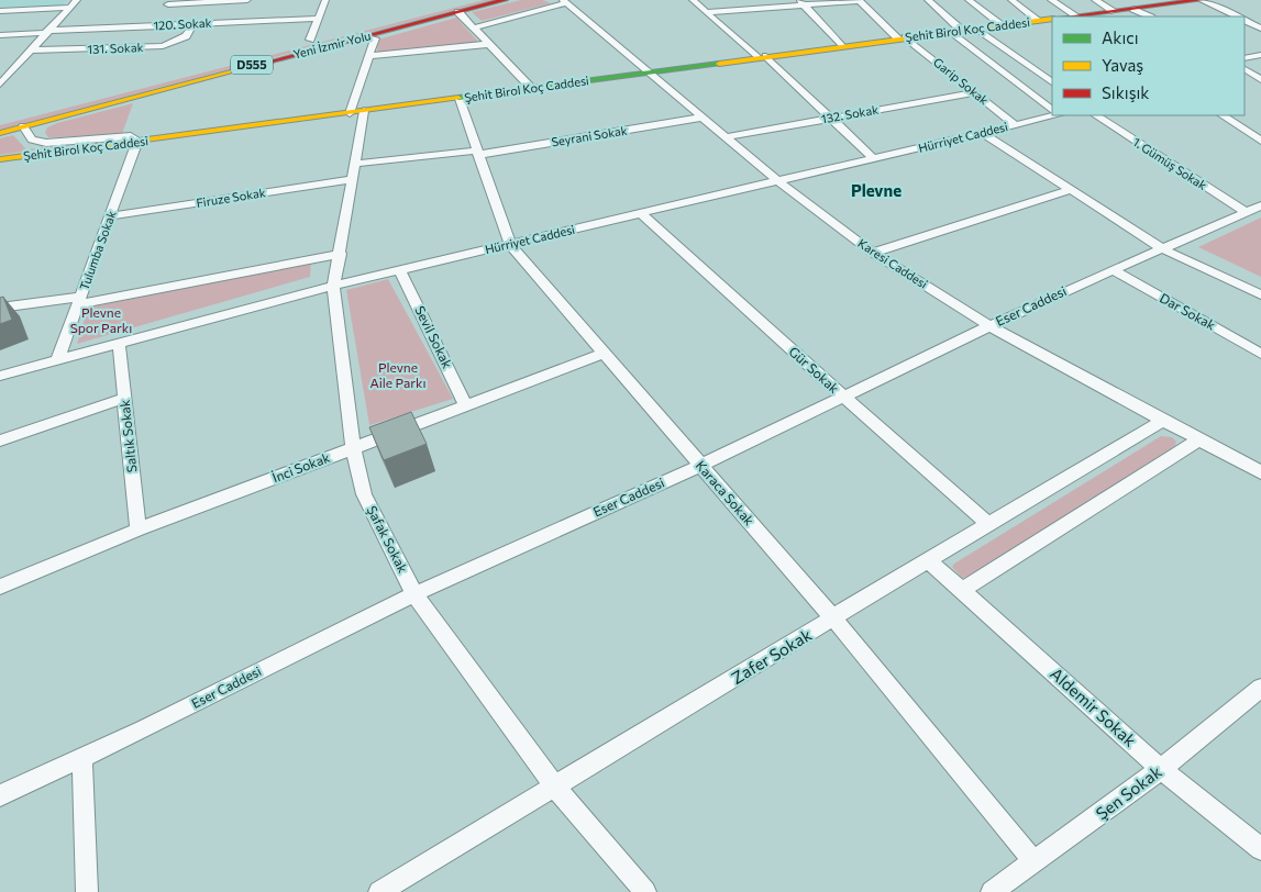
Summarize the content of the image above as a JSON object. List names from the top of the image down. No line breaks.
{"streets":{"main road":["Şehit Birol Koç Caddesi","Yeni İzmir Yolu","D555"],"street":["120. Sokak","131. Sokak","Garip Sokak","132. Sokak","Seyrani Sokak","Hürriyet Caddesi","1. Gümüş Sokak","Firuze Sokak","Tulumba Sokak","Karesi Caddesi","Eser Caddesi","Dar Sokak","Sevil Sokak","Gür Sokak","Saltık Sokak","İnci Sokak","Karaca Sokak","Şafak Sokak","Zafer Sokak","Aldemir Sokak","Şen Sokak"]},"crossings":[["120. Sokak","131. Sokak"],["Şehit Birol Koç Caddesi","Garip Sokak"],["Şehit Birol Koç Caddesi","Tulumba Sokak"],["Şehit Birol Koç Caddesi","Karesi Caddesi"],["Şehit Birol Koç Caddesi","Karaca Sokak"],["Şehit Birol Koç Caddesi","Şafak Sokak"],["Garip Sokak","132. Sokak"],["Garip Sokak","Hürriyet Caddesi"],["132. Sokak","Karesi Caddesi"],["Seyrani Sokak","Firuze Sokak"],["Seyrani Sokak","Karesi Caddesi"],["Seyrani Sokak","Karaca Sokak"],["Seyrani Sokak","Şafak Sokak"],["Hürriyet Caddesi","Tulumba Sokak"],["Hürriyet Caddesi","Karesi Caddesi"],["Hürriyet Caddesi","Sevil Sokak"],["Hürriyet Caddesi","Gür Sokak"],["Hürriyet Caddesi","Saltık Sokak"],["Hürriyet Caddesi","Karaca Sokak"],["Hürriyet Caddesi","Şafak Sokak"],["1. Gümüş Sokak","Eser Caddesi"],["Firuze Sokak","Tulumba Sokak"],["Firuze Sokak","Şafak Sokak"],["Karesi Caddesi","Eser Caddesi"],["Karesi Caddesi","Zafer Sokak"],["Eser Caddesi","Dar Sokak"],["Eser Caddesi","Gür Sokak"],["Eser Caddesi","Karaca Sokak"],["Eser Caddesi","Şafak Sokak"],["Sevil Sokak","İnci Sokak"],["Gür Sokak","Zafer Sokak"],["Saltık Sokak","İnci Sokak"],["İnci Sokak","Karaca Sokak"],["İnci Sokak","Şafak Sokak"],["Karaca Sokak","Zafer Sokak"],["Karaca Sokak","Şen Sokak"],["Şafak Sokak","Zafer Sokak"],["Zafer Sokak","Aldemir Sokak"],["Aldemir Sokak","Şen Sokak"]],"districts":["Plevne"],"parks":["Plevne Spor Parkı","Plevne Aile Parkı"],"legend":["Akıcı","Yavaş","Sıkışık"]}
